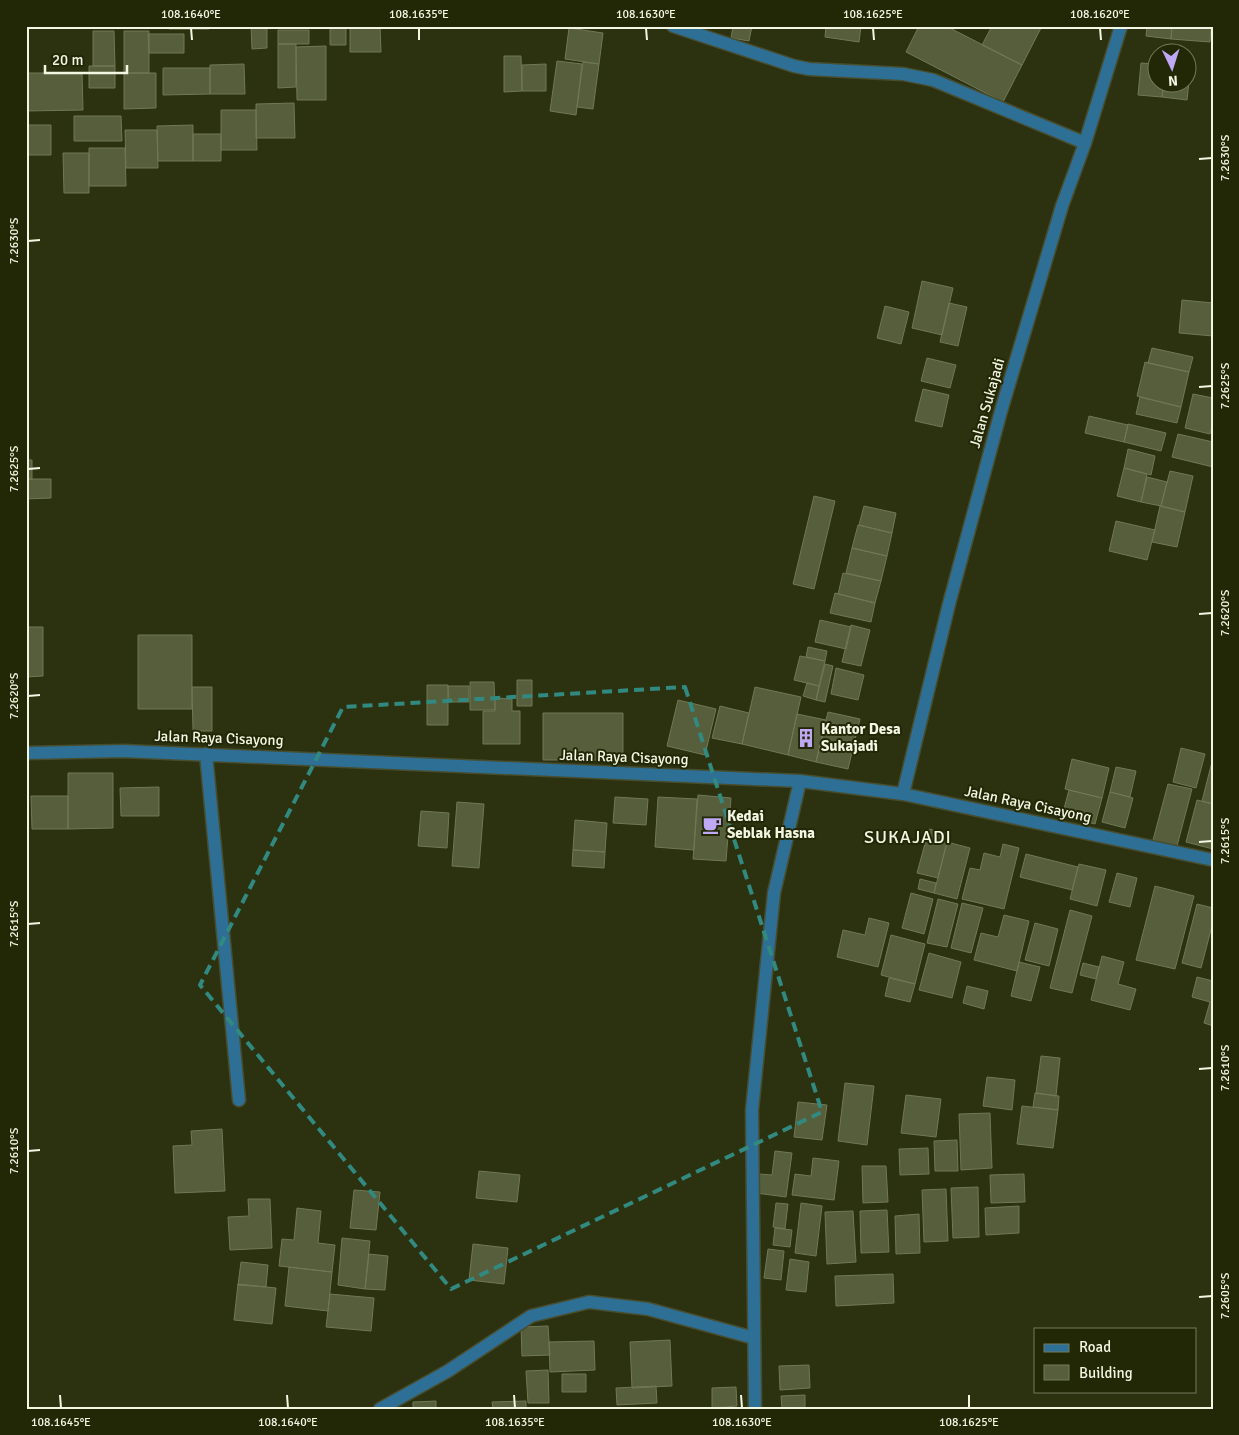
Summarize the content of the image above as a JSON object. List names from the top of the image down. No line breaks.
{"streets":{"street":["Jalan Sukajadi","Jalan Raya Cisayong"]},"crossings":[["Jalan Sukajadi","Jalan Raya Cisayong"]],"districts":["SUKAJADI"],"places":{"building":["Kantor Desa Sukajadi"],"cafe":["Kedai Seblak Hasna"]},"legend":["Road","Building"],"scale_bar":"20 m","north":"bottom","coordinates":["108.1640°E","108.1635°E","108.1630°E","108.1625°E","108.1620°E","7.2630°S","7.2625°S","7.2620°S","7.2615°S","7.2610°S","7.2605°S","108.1645°E"]}
